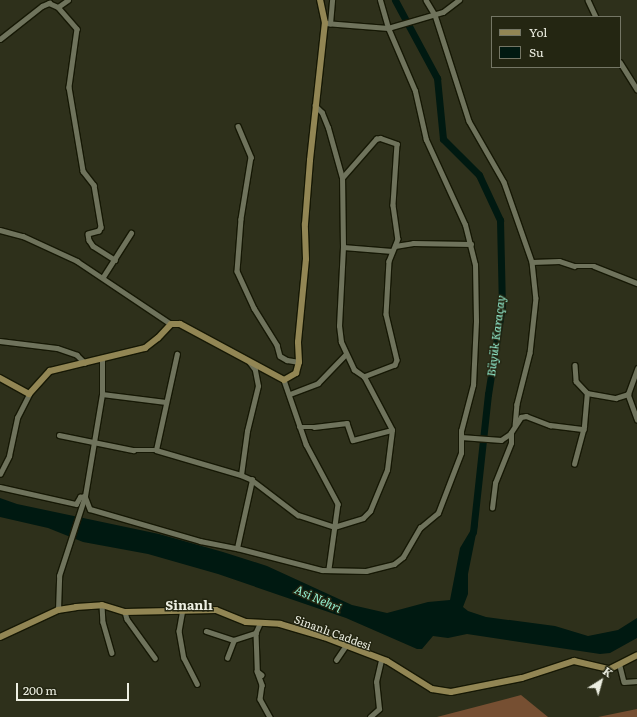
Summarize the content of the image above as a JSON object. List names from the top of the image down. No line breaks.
{"streets":{"street":["Sinanlı Caddesi"]},"districts":["Sinanlı"],"water":["Büyük Karaçay","Asi Nehri"],"legend":["Yol","Su"],"scale_bar":"200 m","north":"top right"}
